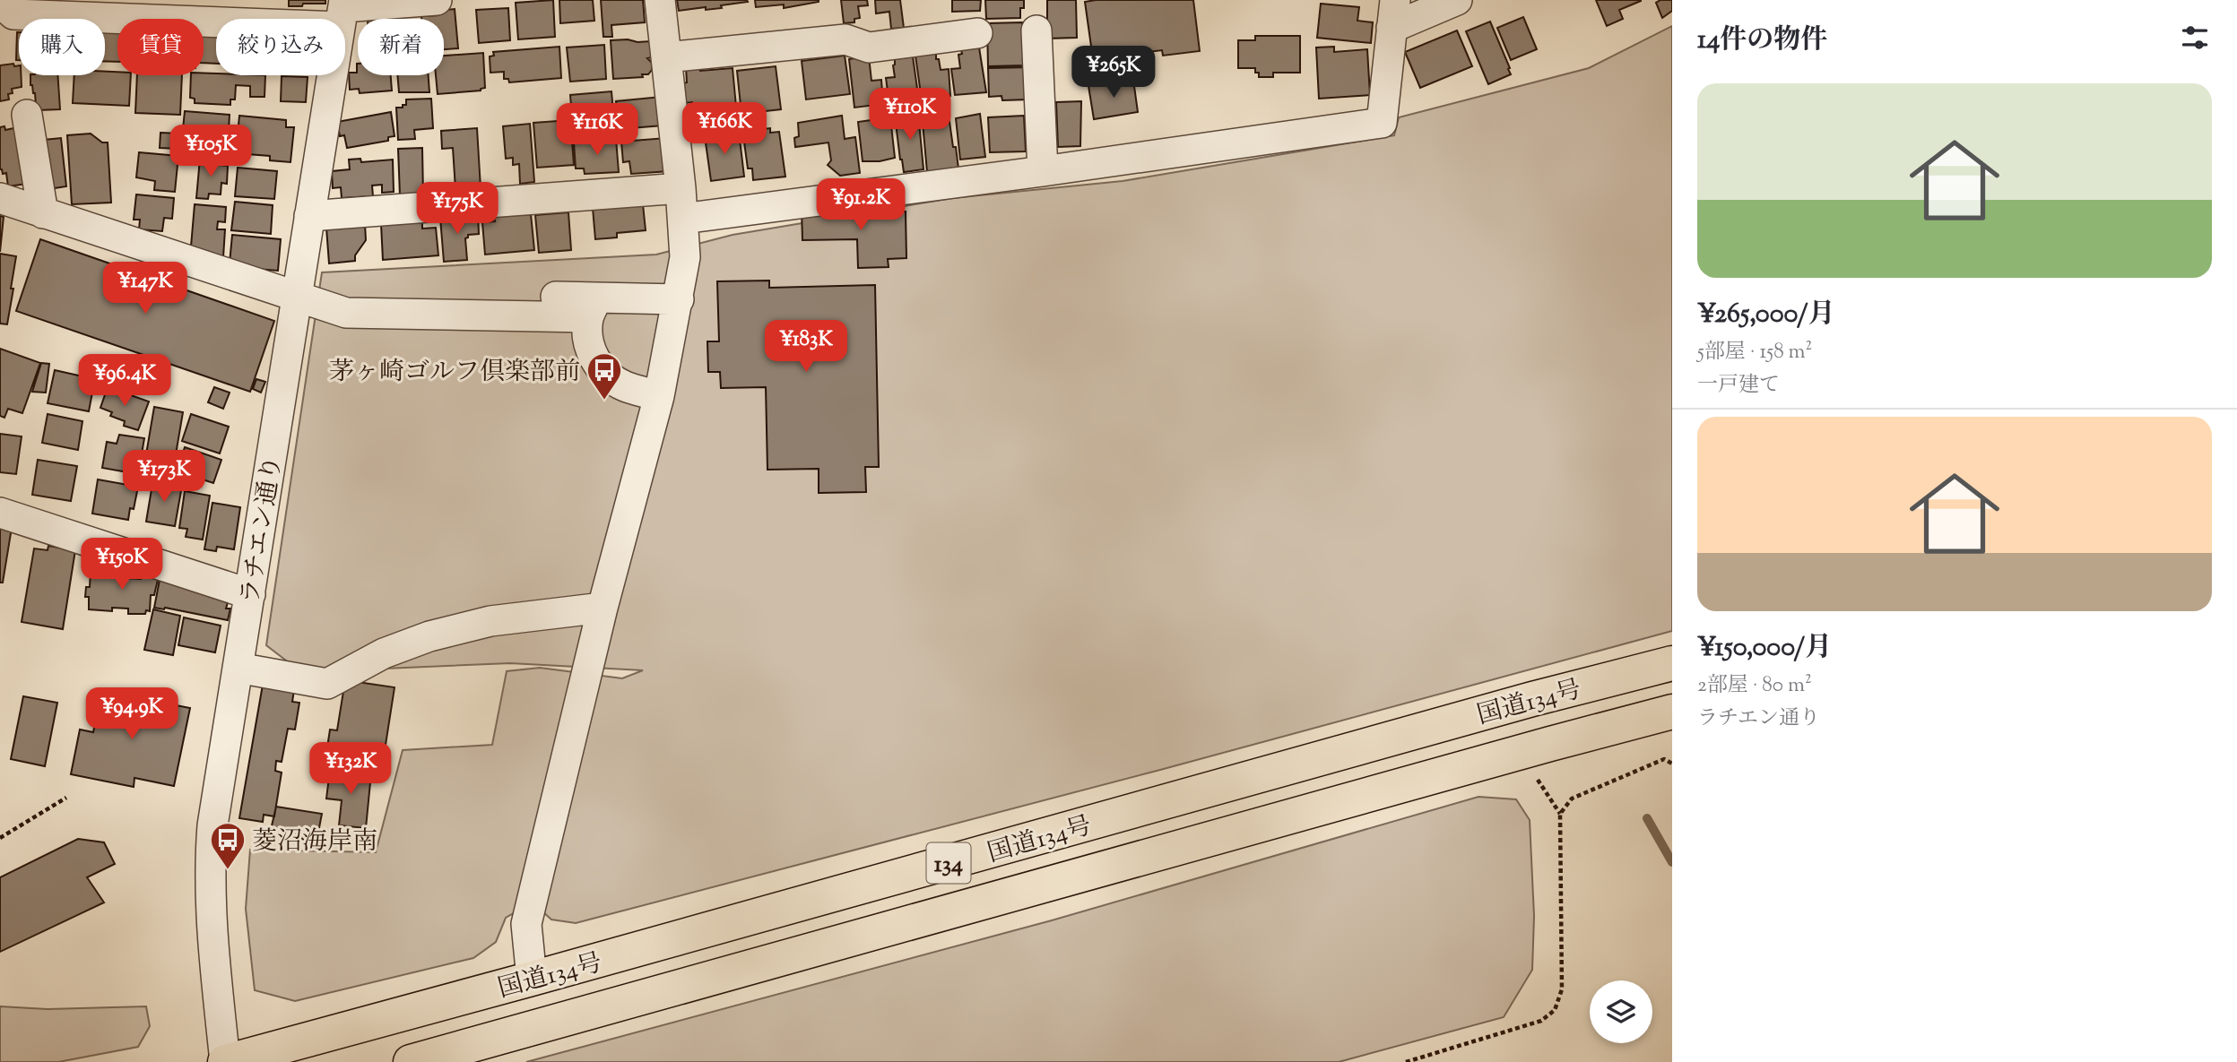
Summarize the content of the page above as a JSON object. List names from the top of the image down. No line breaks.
{"streets":{"highway":["国道134号","134"],"street":["ラチエン通り"]},"crossings":[["ラチエン通り","国道134号"]],"places":{"bus stop":["茅ヶ崎ゴルフ倶楽部前","菱沼海岸南"]},"page":{"heading":"14件の物件","chip":["購入","賃貸","絞り込み","新着"],"price":["¥265K","¥110K","¥166K","¥116K","¥105K","¥91.2K","¥175K","¥147K","¥183K","¥96.4K","¥173K","¥150K","¥94.9K","¥132K"],"list":[{"name":"¥265,000/月","note":"5部屋 · 158 m² · 一戸建て"},{"name":"¥150,000/月","note":"2部屋 · 80 m² · ラチエン通り"}]}}
